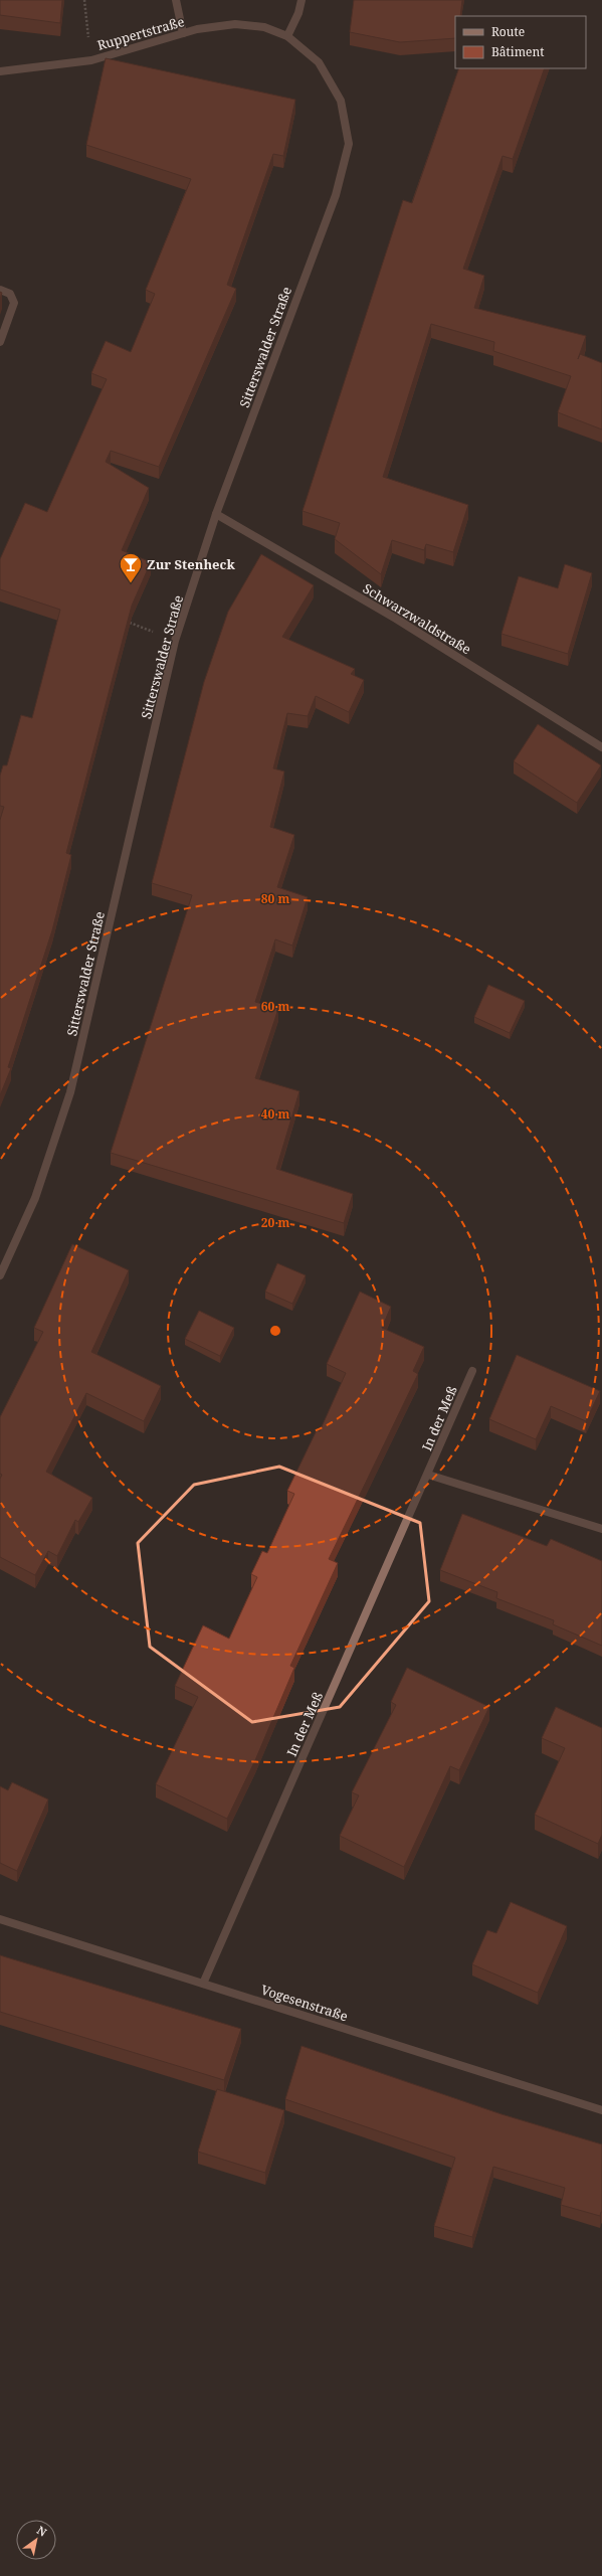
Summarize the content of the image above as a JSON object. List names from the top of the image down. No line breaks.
{"streets":{"street":["Ruppertstraße","Sitterswalder Straße","Schwarzwaldstraße","In der Meß","Vogesenstraße"]},"crossings":[["Ruppertstraße","Sitterswalder Straße"],["Sitterswalder Straße","Schwarzwaldstraße"],["In der Meß","Vogesenstraße"]],"places":{"bar":["Zur Stenheck"]},"legend":["Route","Bâtiment"],"north":"top right","rings":["80 m","60 m","40 m","20 m"]}
